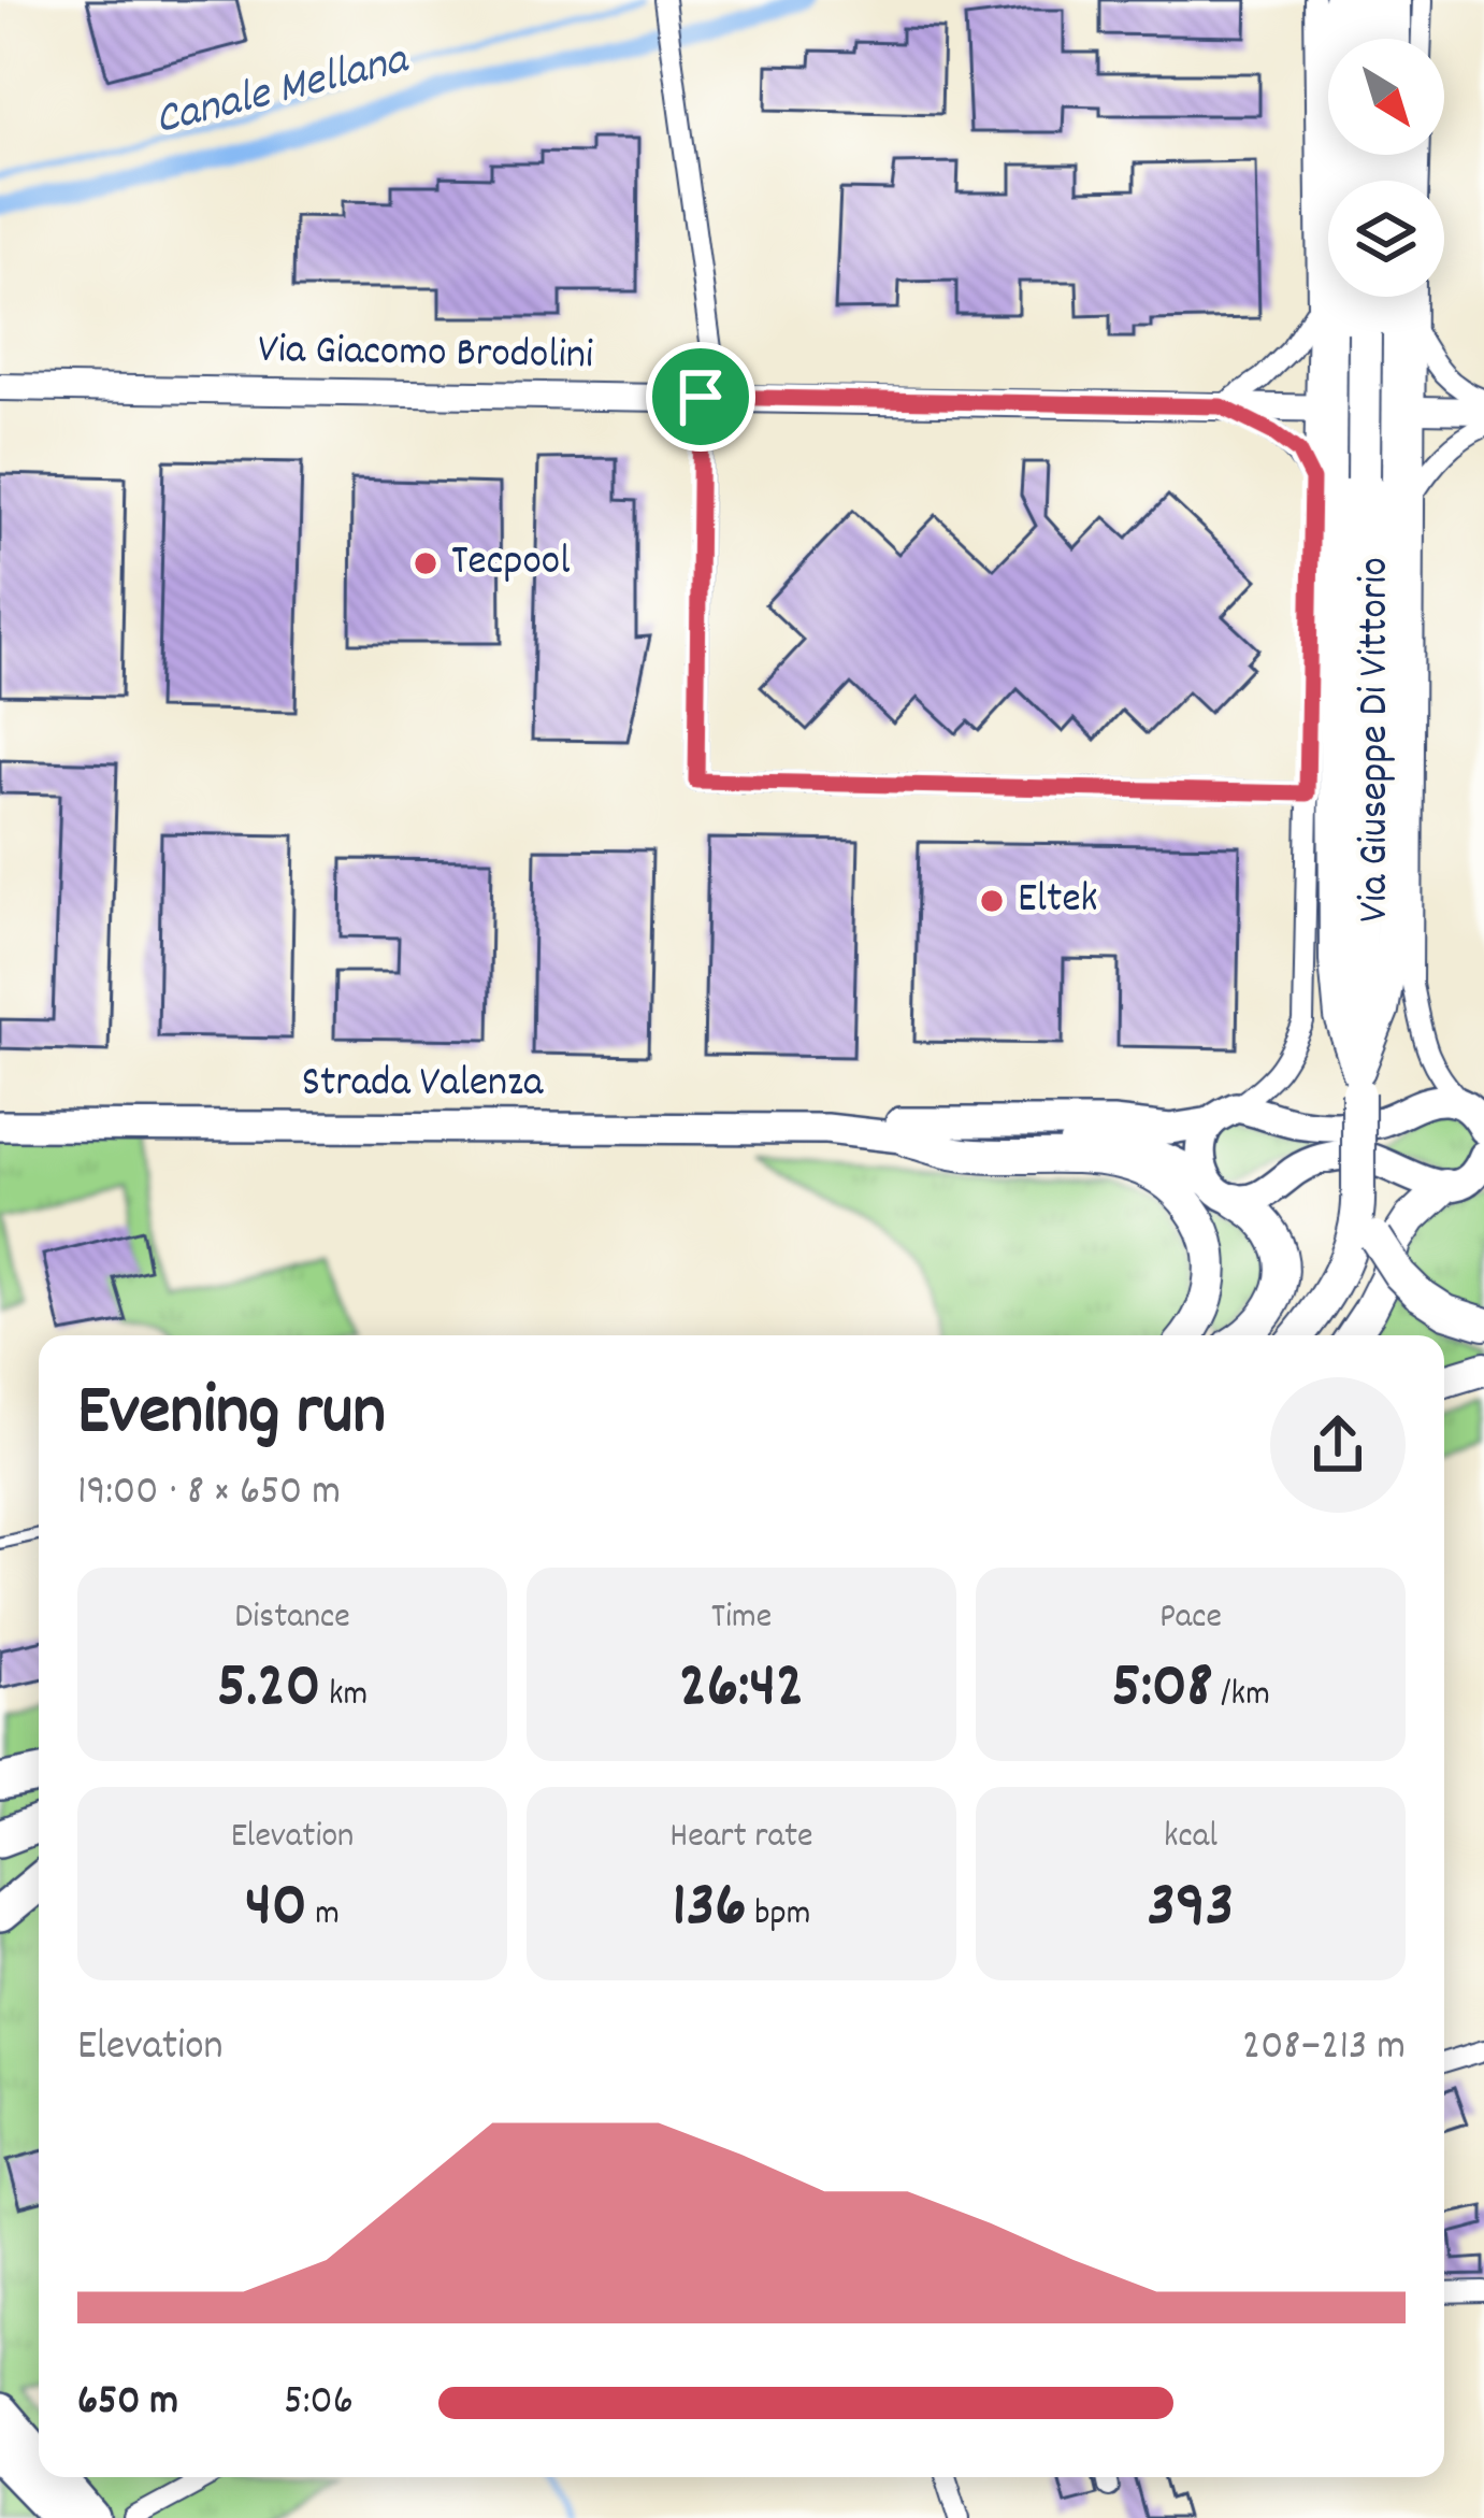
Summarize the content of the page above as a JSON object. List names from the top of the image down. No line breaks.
{"streets":{"main road":["Strada Valenza"],"street":["Via Giacomo Brodolini","Via Giuseppe Di Vittorio"]},"crossings":[["Via Giacomo Brodolini","Via Giuseppe Di Vittorio"],["Via Giuseppe Di Vittorio","Strada Valenza"]],"water":["Canale Mellana"],"places":["Tecpool","Eltek"],"north":"bottom right","page":{"heading":["Evening run","19:00 · 8 × 650 m"],"stats":[["Distance","5.20 km"],["Time","26:42"],["Pace","5:08 /km"],["Elevation","40 m"],["Heart rate","136 bpm"],["kcal","393"]],"chart":["Elevation","208–213 m"],"list":[{"name":"650 m","note":"5:06"}]}}
